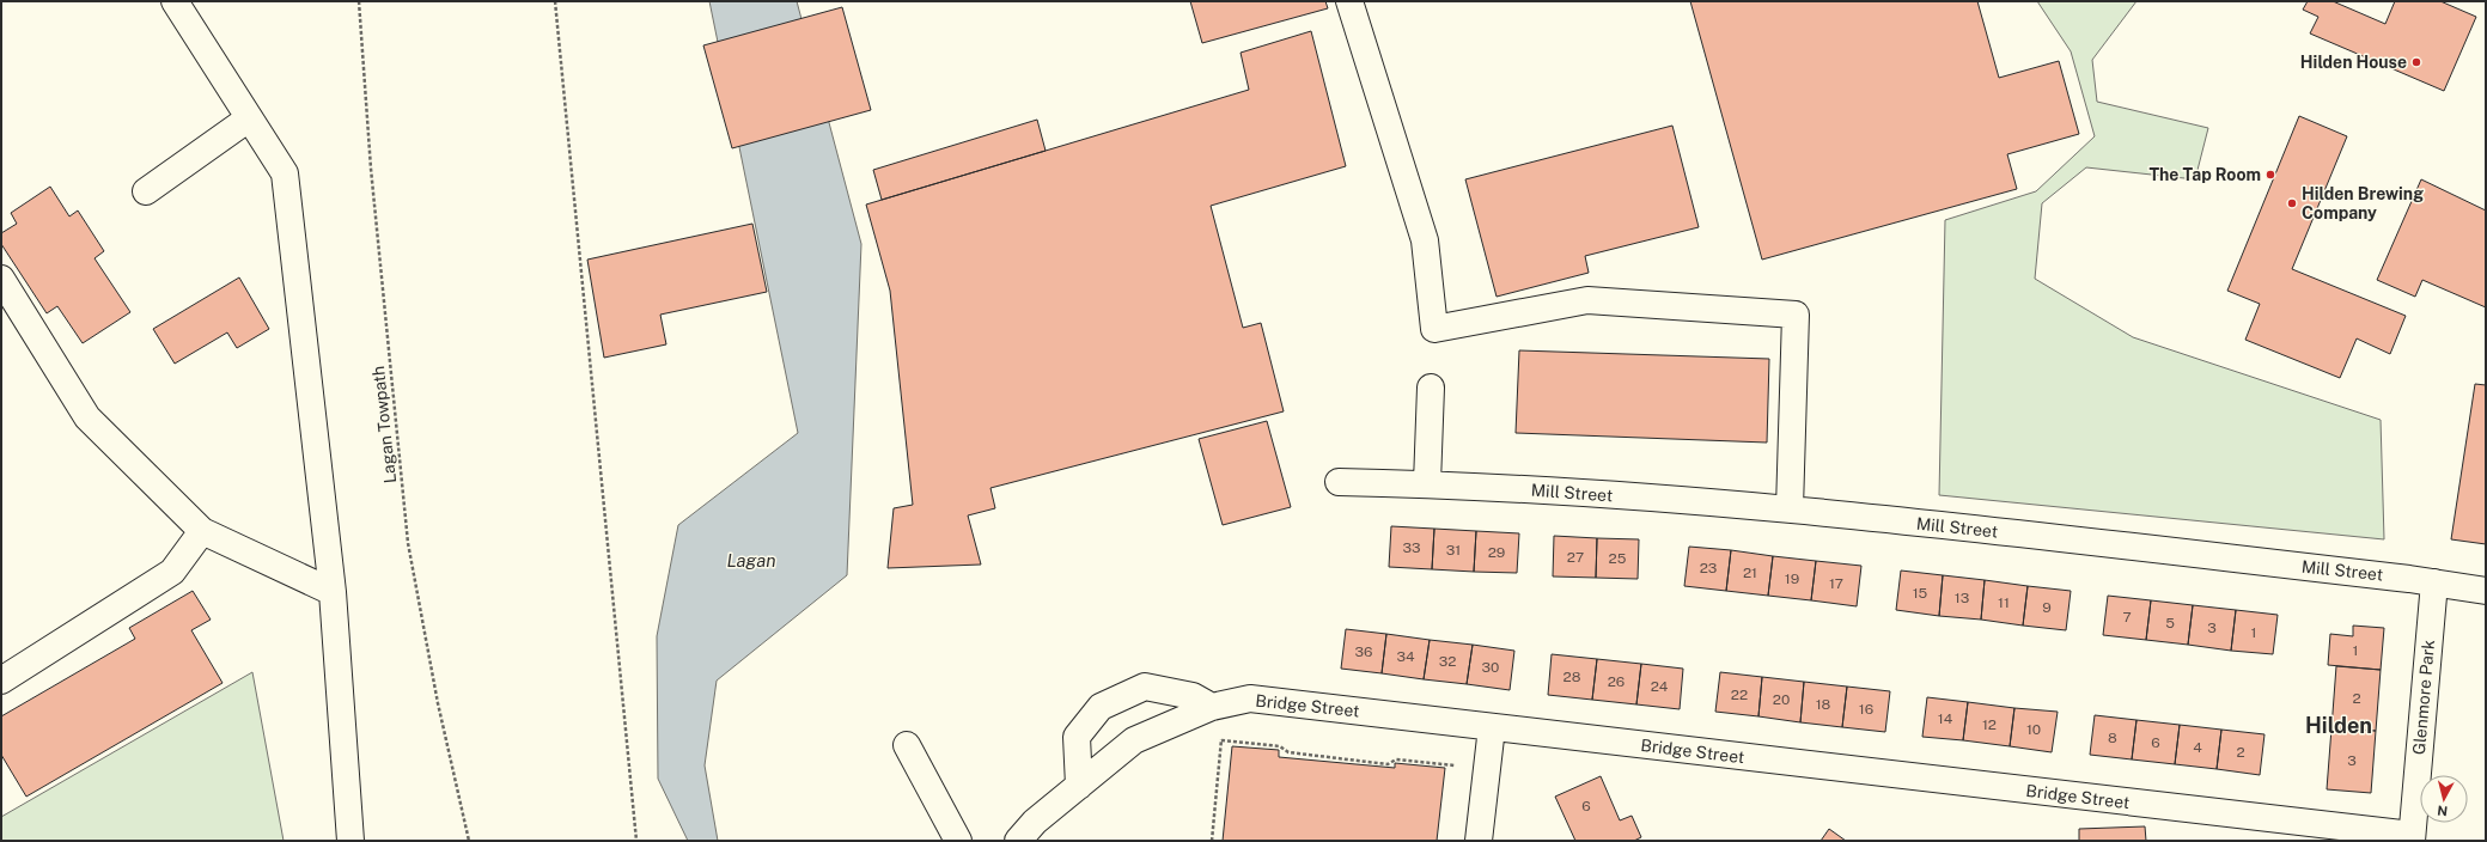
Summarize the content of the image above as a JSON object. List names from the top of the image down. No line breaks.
{"streets":{"street":["Mill Street","Glenmore Park","Bridge Street"],"path":["Lagan Towpath"]},"crossings":[["Mill Street","Glenmore Park"],["Glenmore Park","Bridge Street"]],"districts":["Hilden"],"water":["Lagan"],"places":["Hilden House","The Tap Room","Hilden Brewing Company"],"house_numbers":["33","31","29","27","25","23","21","19","17","15","13","11","9","7","5","3","1","1","36","34","32","30","28","26","24","22","2","20","18","16","14","12","10","8","6","4","2","3","6"],"north":"bottom"}
